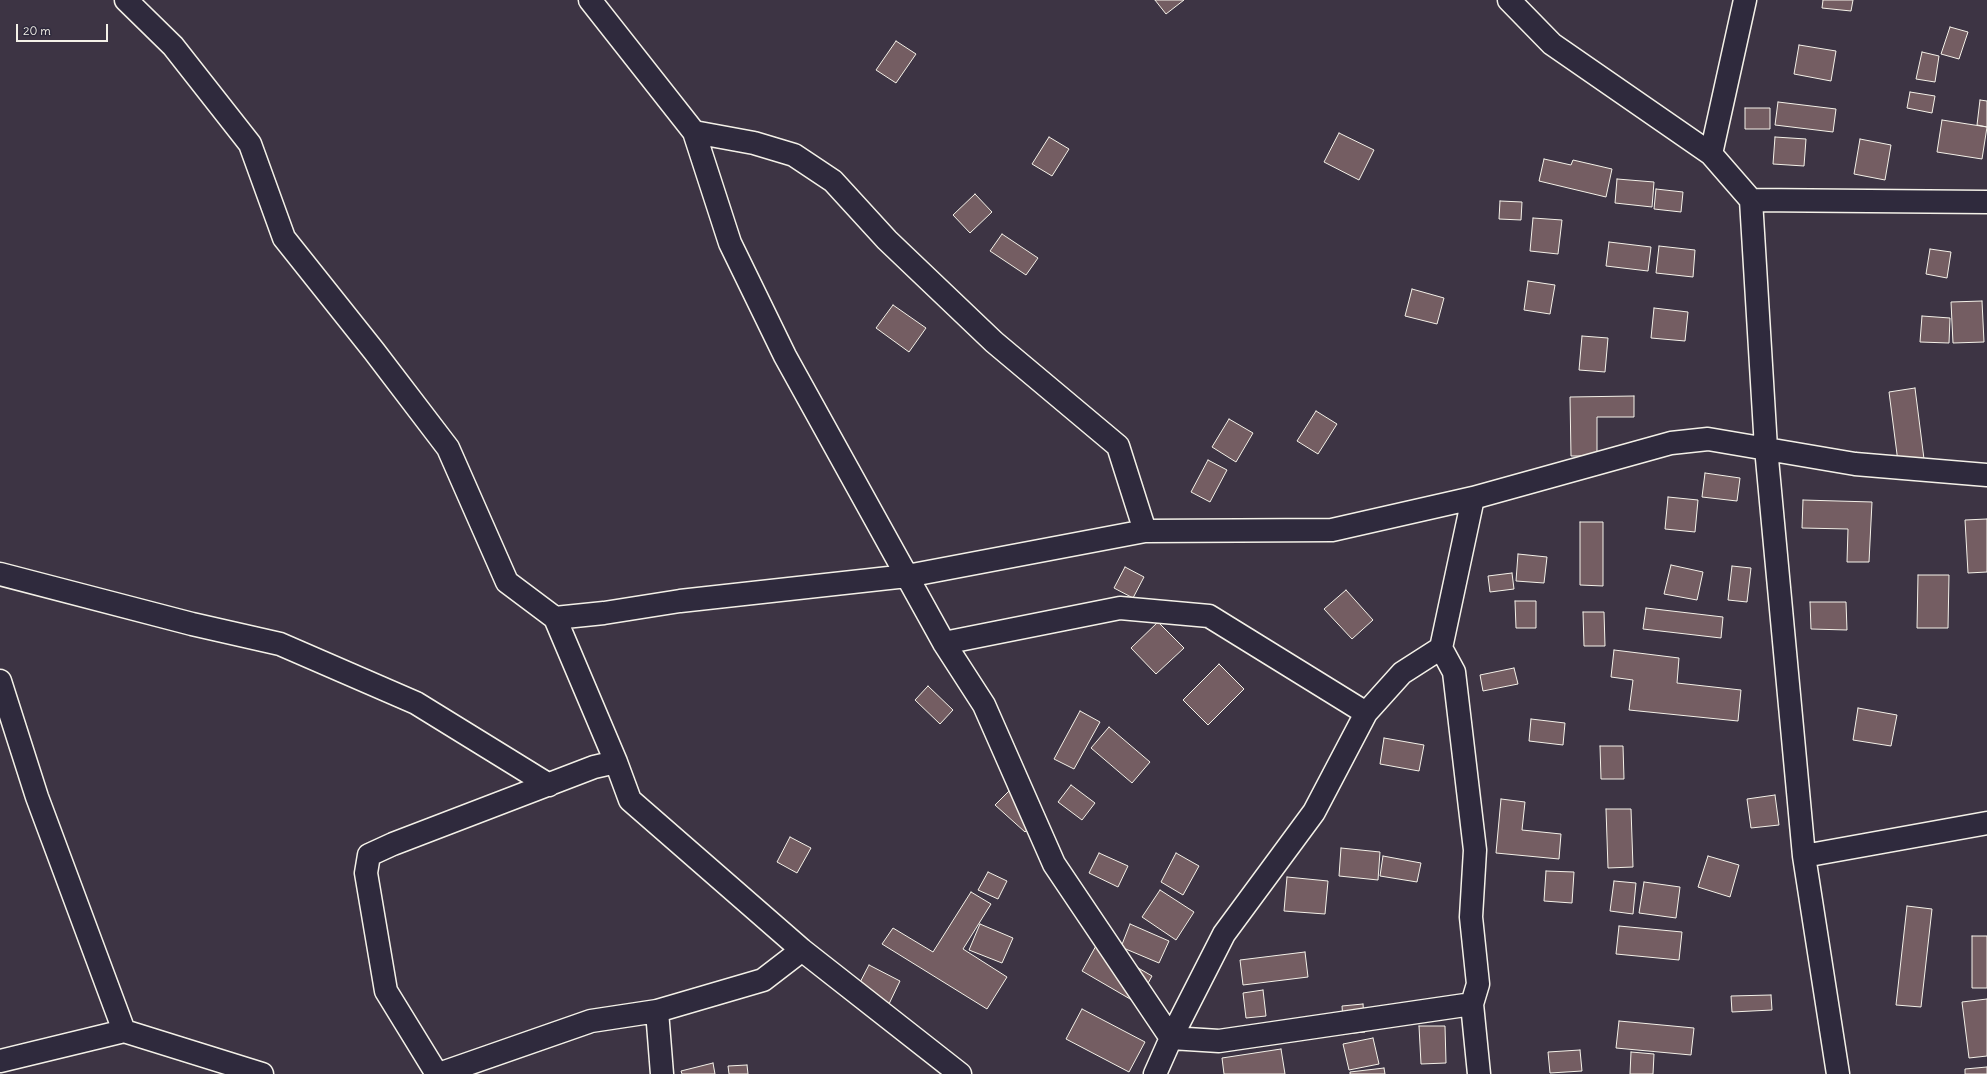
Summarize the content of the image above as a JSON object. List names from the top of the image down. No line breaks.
{"scale_bar":"20 m"}
